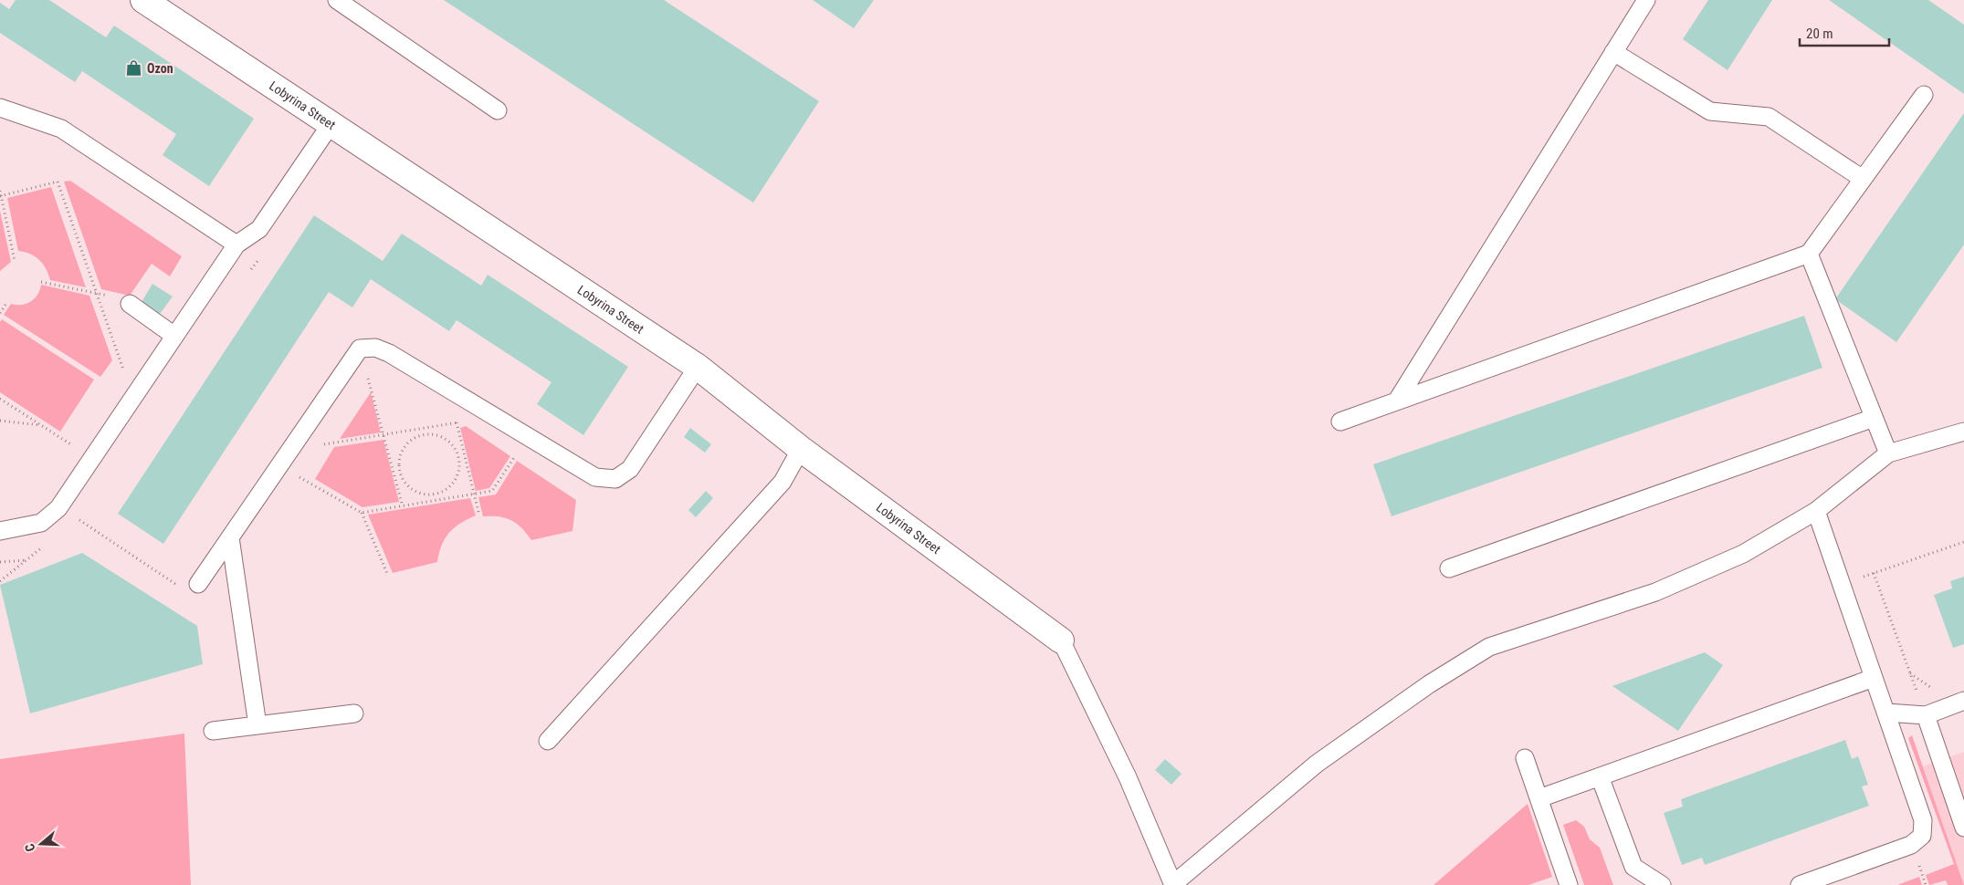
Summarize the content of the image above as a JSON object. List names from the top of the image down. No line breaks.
{"streets":{"street":["Lobyrina Street"]},"places":{"shop":["Ozon"]},"scale_bar":"20 m","north":"left"}
